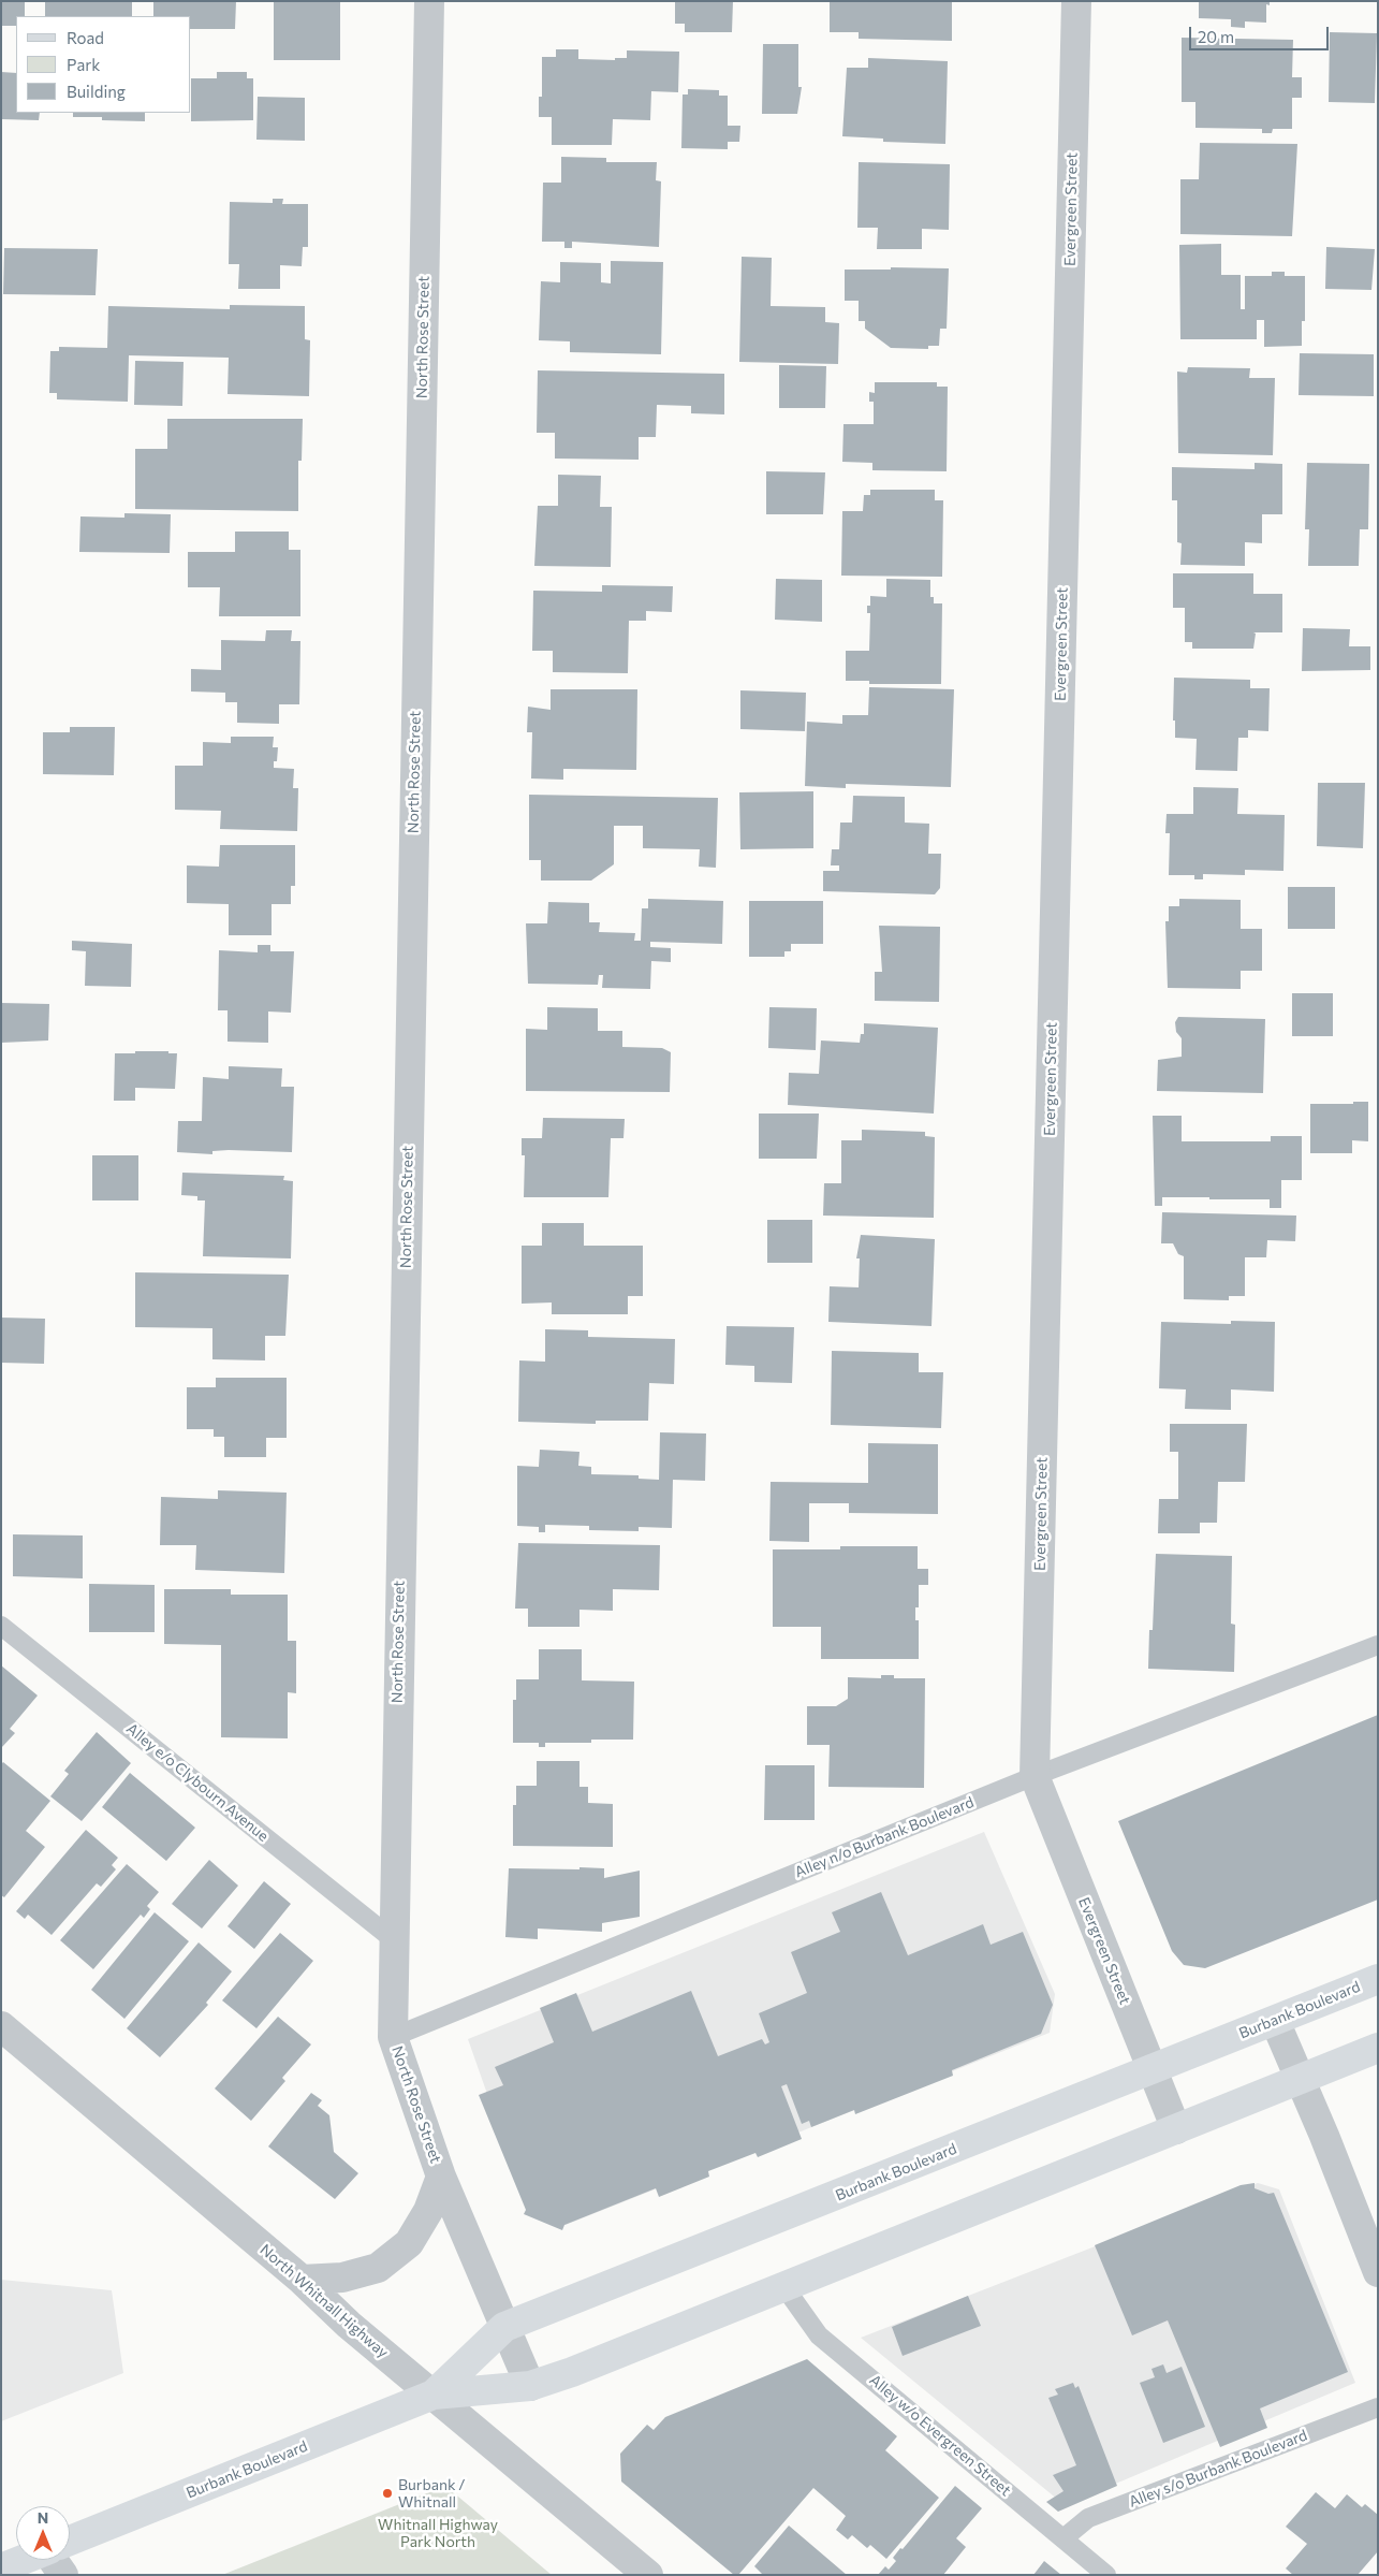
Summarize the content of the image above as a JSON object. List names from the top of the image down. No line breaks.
{"streets":{"main road":["Burbank Boulevard"],"street":["Evergreen Street","North Rose Street","North Whitnall Highway"],"lane":["Alley e/o Clybourn Avenue","Alley n/o Burbank Boulevard","Alley w/o Evergreen Street","Alley s/o Burbank Boulevard"]},"crossings":[["Evergreen Street","Alley n/o Burbank Boulevard"],["Evergreen Street","Burbank Boulevard"],["North Rose Street","Alley e/o Clybourn Avenue"],["North Rose Street","Alley n/o Burbank Boulevard"],["North Rose Street","Burbank Boulevard"],["Burbank Boulevard","North Whitnall Highway"],["Burbank Boulevard","Alley w/o Evergreen Street"],["Alley w/o Evergreen Street","Alley s/o Burbank Boulevard"]],"parks":["Whitnall Highway Park North"],"places":["Burbank / Whitnall"],"legend":["Road","Park","Building"],"scale_bar":"20 m","north":"top"}
